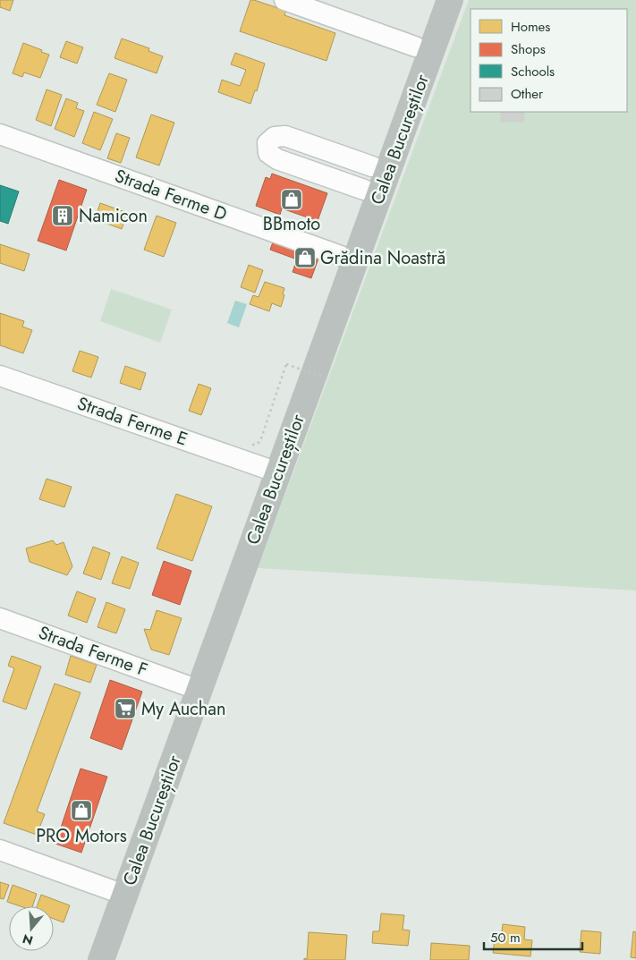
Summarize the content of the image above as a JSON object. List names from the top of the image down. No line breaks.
{"streets":{"highway":["Calea Bucureștilor"],"street":["Strada Ferme D","Strada Ferme E","Strada Ferme F"]},"crossings":[["Calea Bucureștilor","Strada Ferme D"],["Calea Bucureștilor","Strada Ferme E"],["Calea Bucureștilor","Strada Ferme F"]],"places":{"shop":["BBmoto","Grădina Noastră","PRO Motors"],"building":["Namicon"],"supermarket":["My Auchan"]},"legend":["Homes","Shops","Schools","Other"],"scale_bar":"50 m","north":"bottom"}
